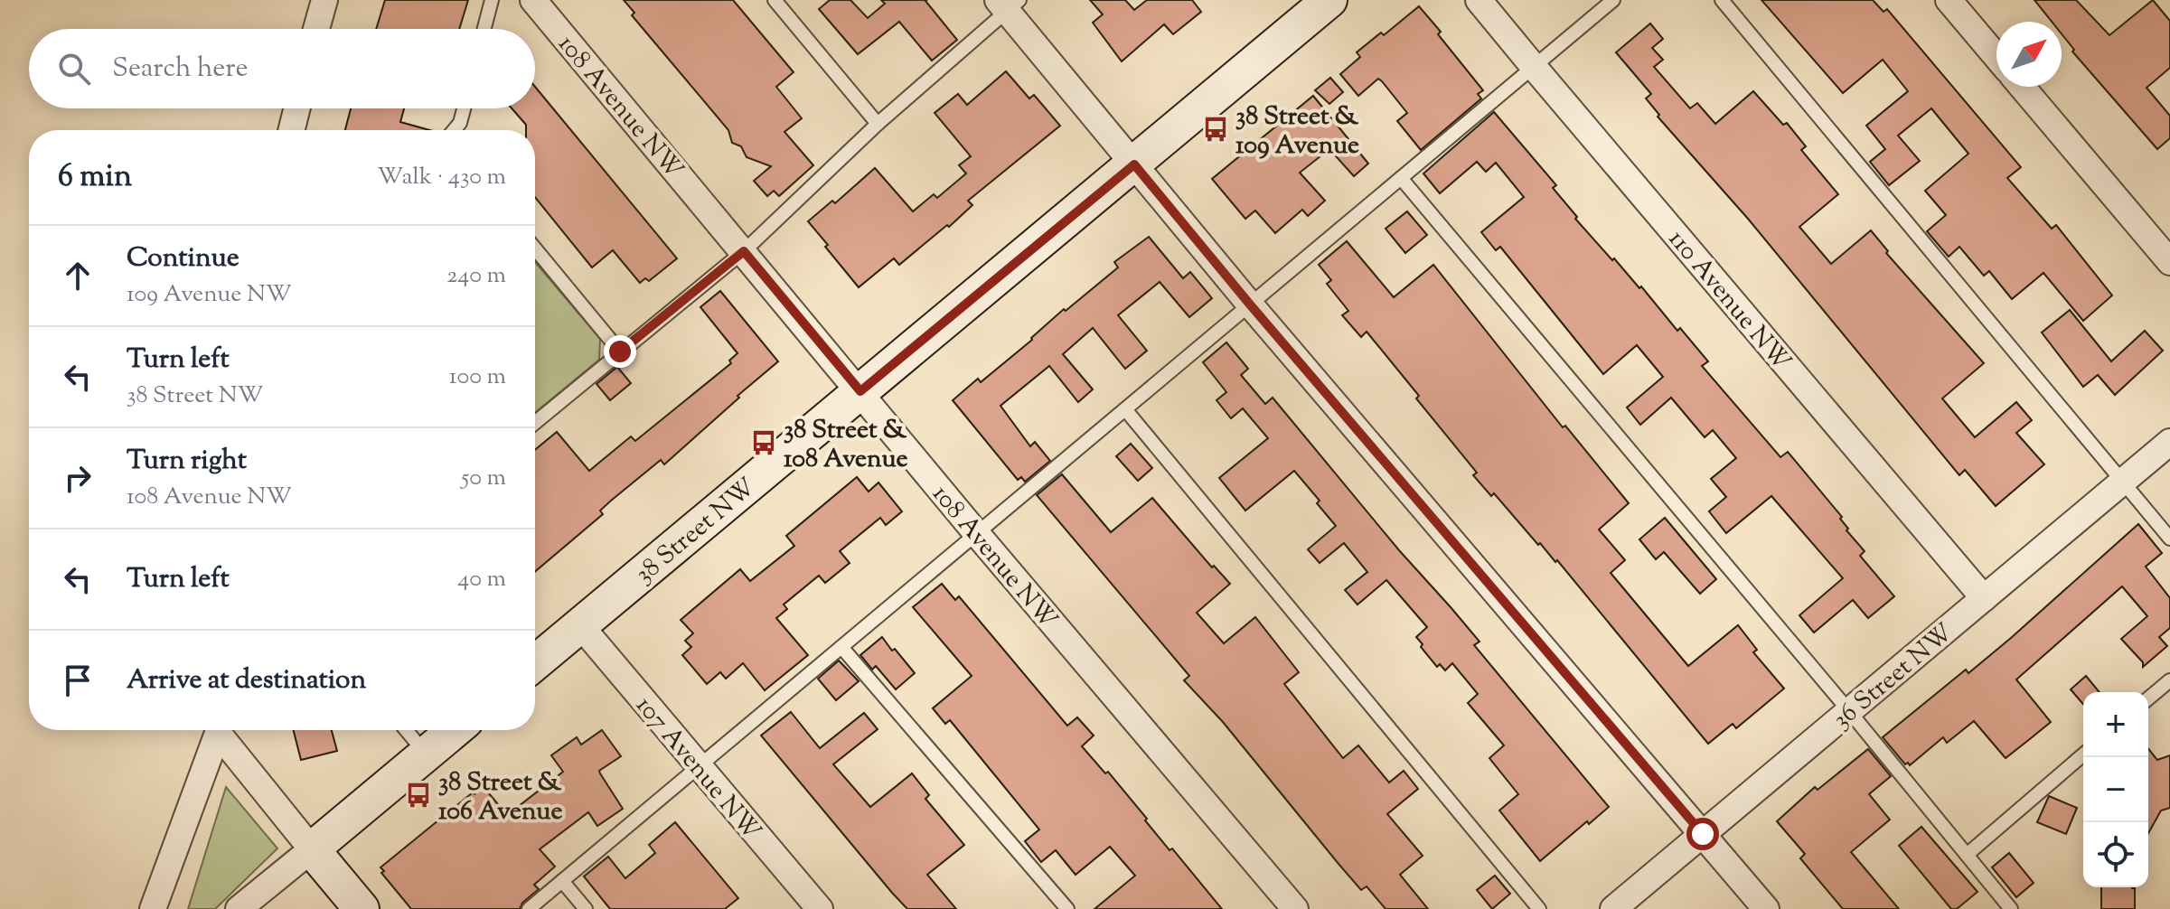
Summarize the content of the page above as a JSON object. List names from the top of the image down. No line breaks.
{"streets":{"street":["108 Avenue NW","110 Avenue NW","38 Street NW","36 Street NW","107 Avenue NW"]},"crossings":[["108 Avenue NW","38 Street NW"],["110 Avenue NW","36 Street NW"],["38 Street NW","107 Avenue NW"]],"places":{"bus stop":["38 Street & 109 Avenue","38 Street & 108 Avenue","38 Street & 106 Avenue"]},"north":"top right","page":{"search":"Search here","heading":["6 min","Walk · 430 m"],"list":[["Continue","109 Avenue NW","240 m"],["Turn left","38 Street NW","100 m"],["Turn right","108 Avenue NW","50 m"],["Turn left","40 m"],"Arrive at destination"],"map_buttons":["+","−"]}}
